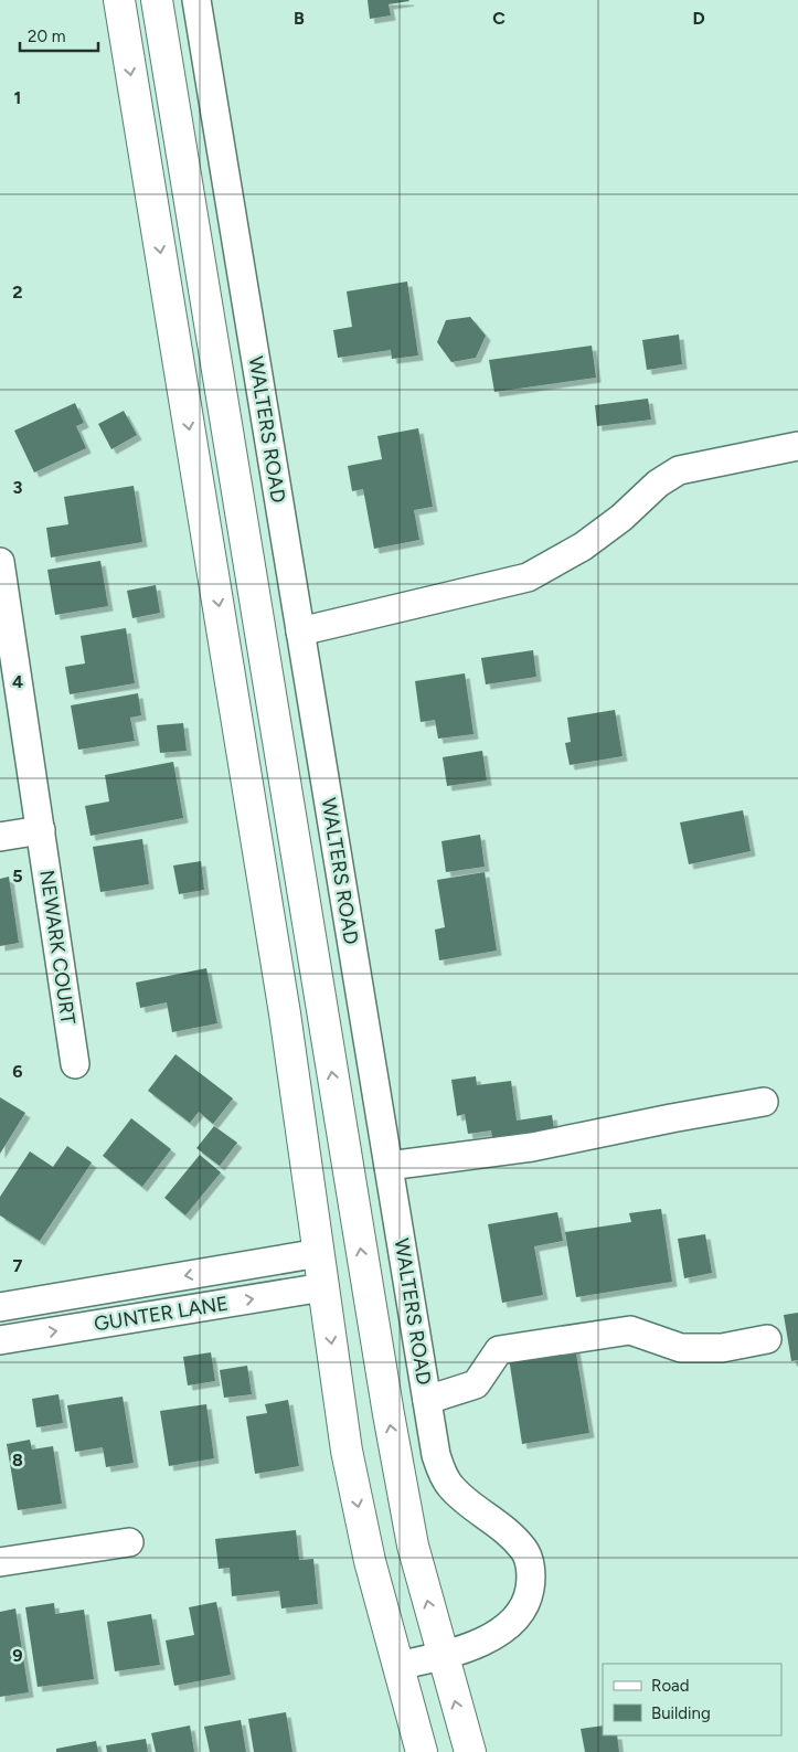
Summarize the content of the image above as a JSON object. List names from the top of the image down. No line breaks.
{"streets":{"main road":["WALTERS ROAD"],"street":["NEWARK COURT","GUNTER LANE"]},"legend":["Road","Building"],"scale_bar":"20 m","grid":{"columns":["B","C","D"],"rows":["1","2","3","4","5","6","7","8","9"]}}
